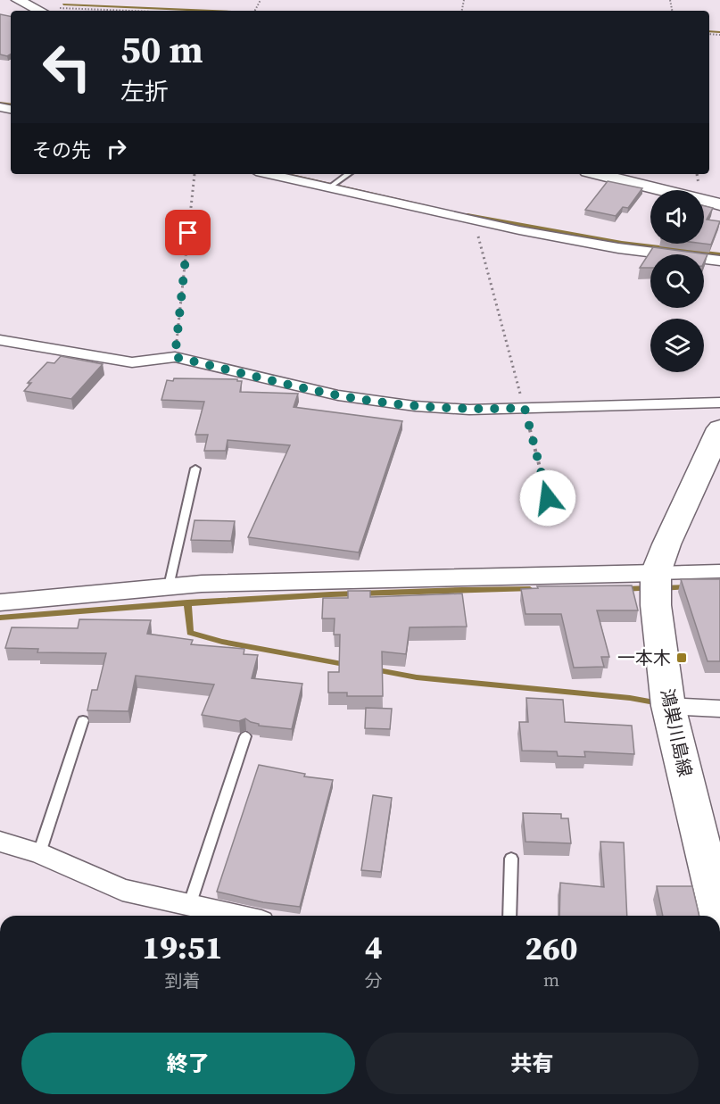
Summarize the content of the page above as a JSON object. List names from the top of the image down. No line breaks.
{"streets":{"main road":["鴻巣川島線"]},"places":{"transit":["一本木"]},"page":{"turn":["50 m","左折"],"then":"その先","eta":["19:51","到着","4","分","260","m"],"buttons":["終了","共有"]}}
